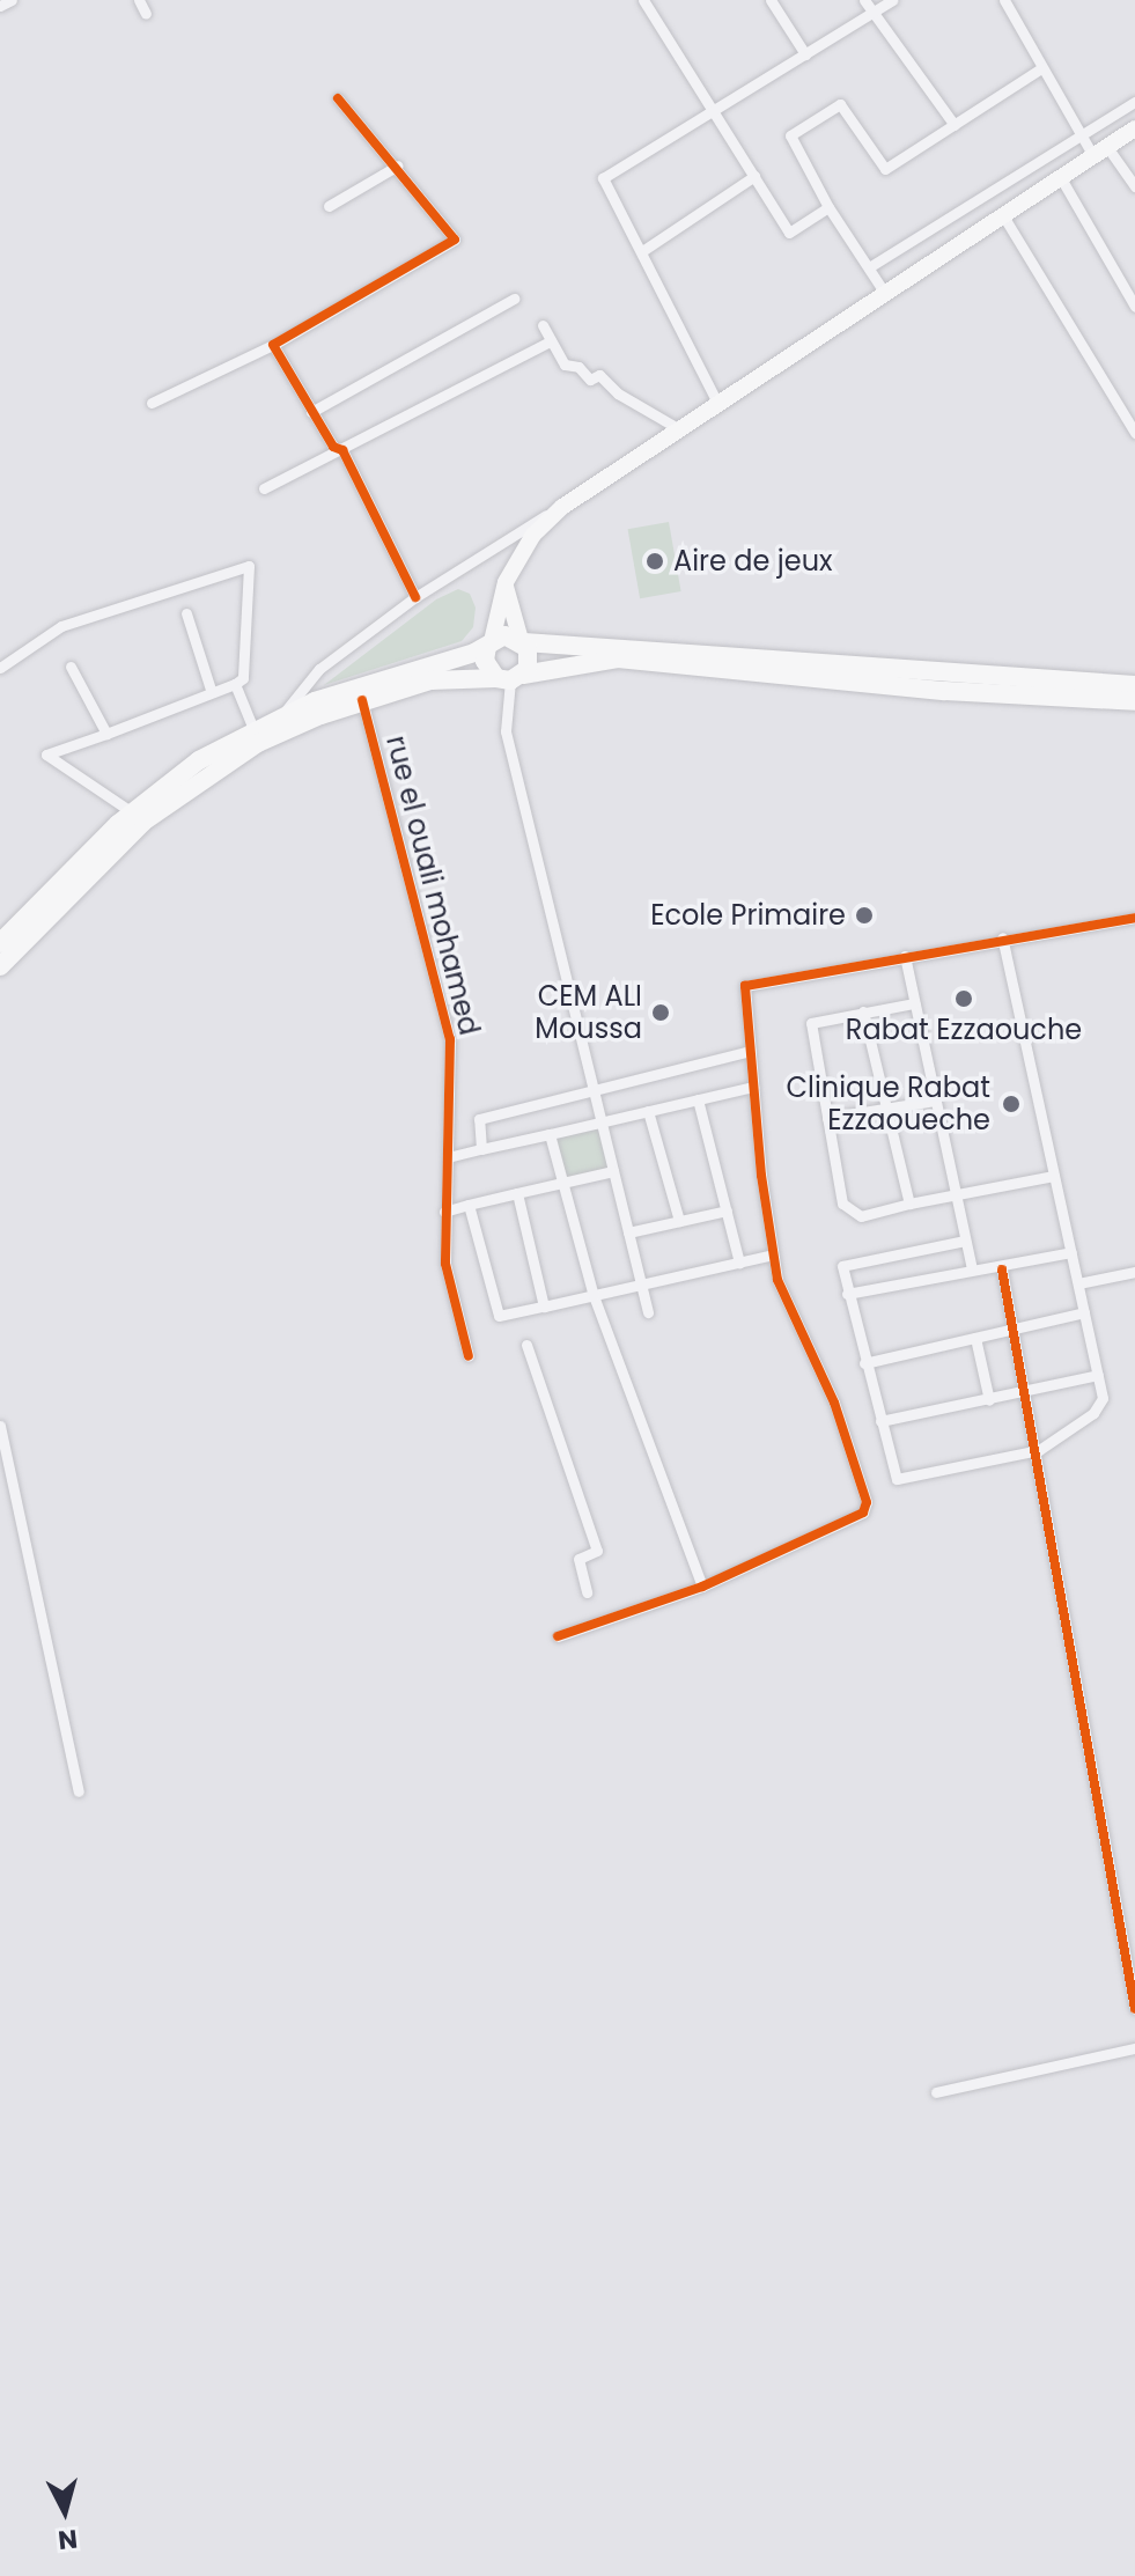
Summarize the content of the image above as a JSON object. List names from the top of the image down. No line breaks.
{"streets":{"street":["rue el ouali mohamed"]},"places":["Aire de jeux","Ecole Primaire","Rabat Ezzaouche","CEM ALI Moussa","Clinique Rabat Ezzaoueche"],"north":"bottom"}
